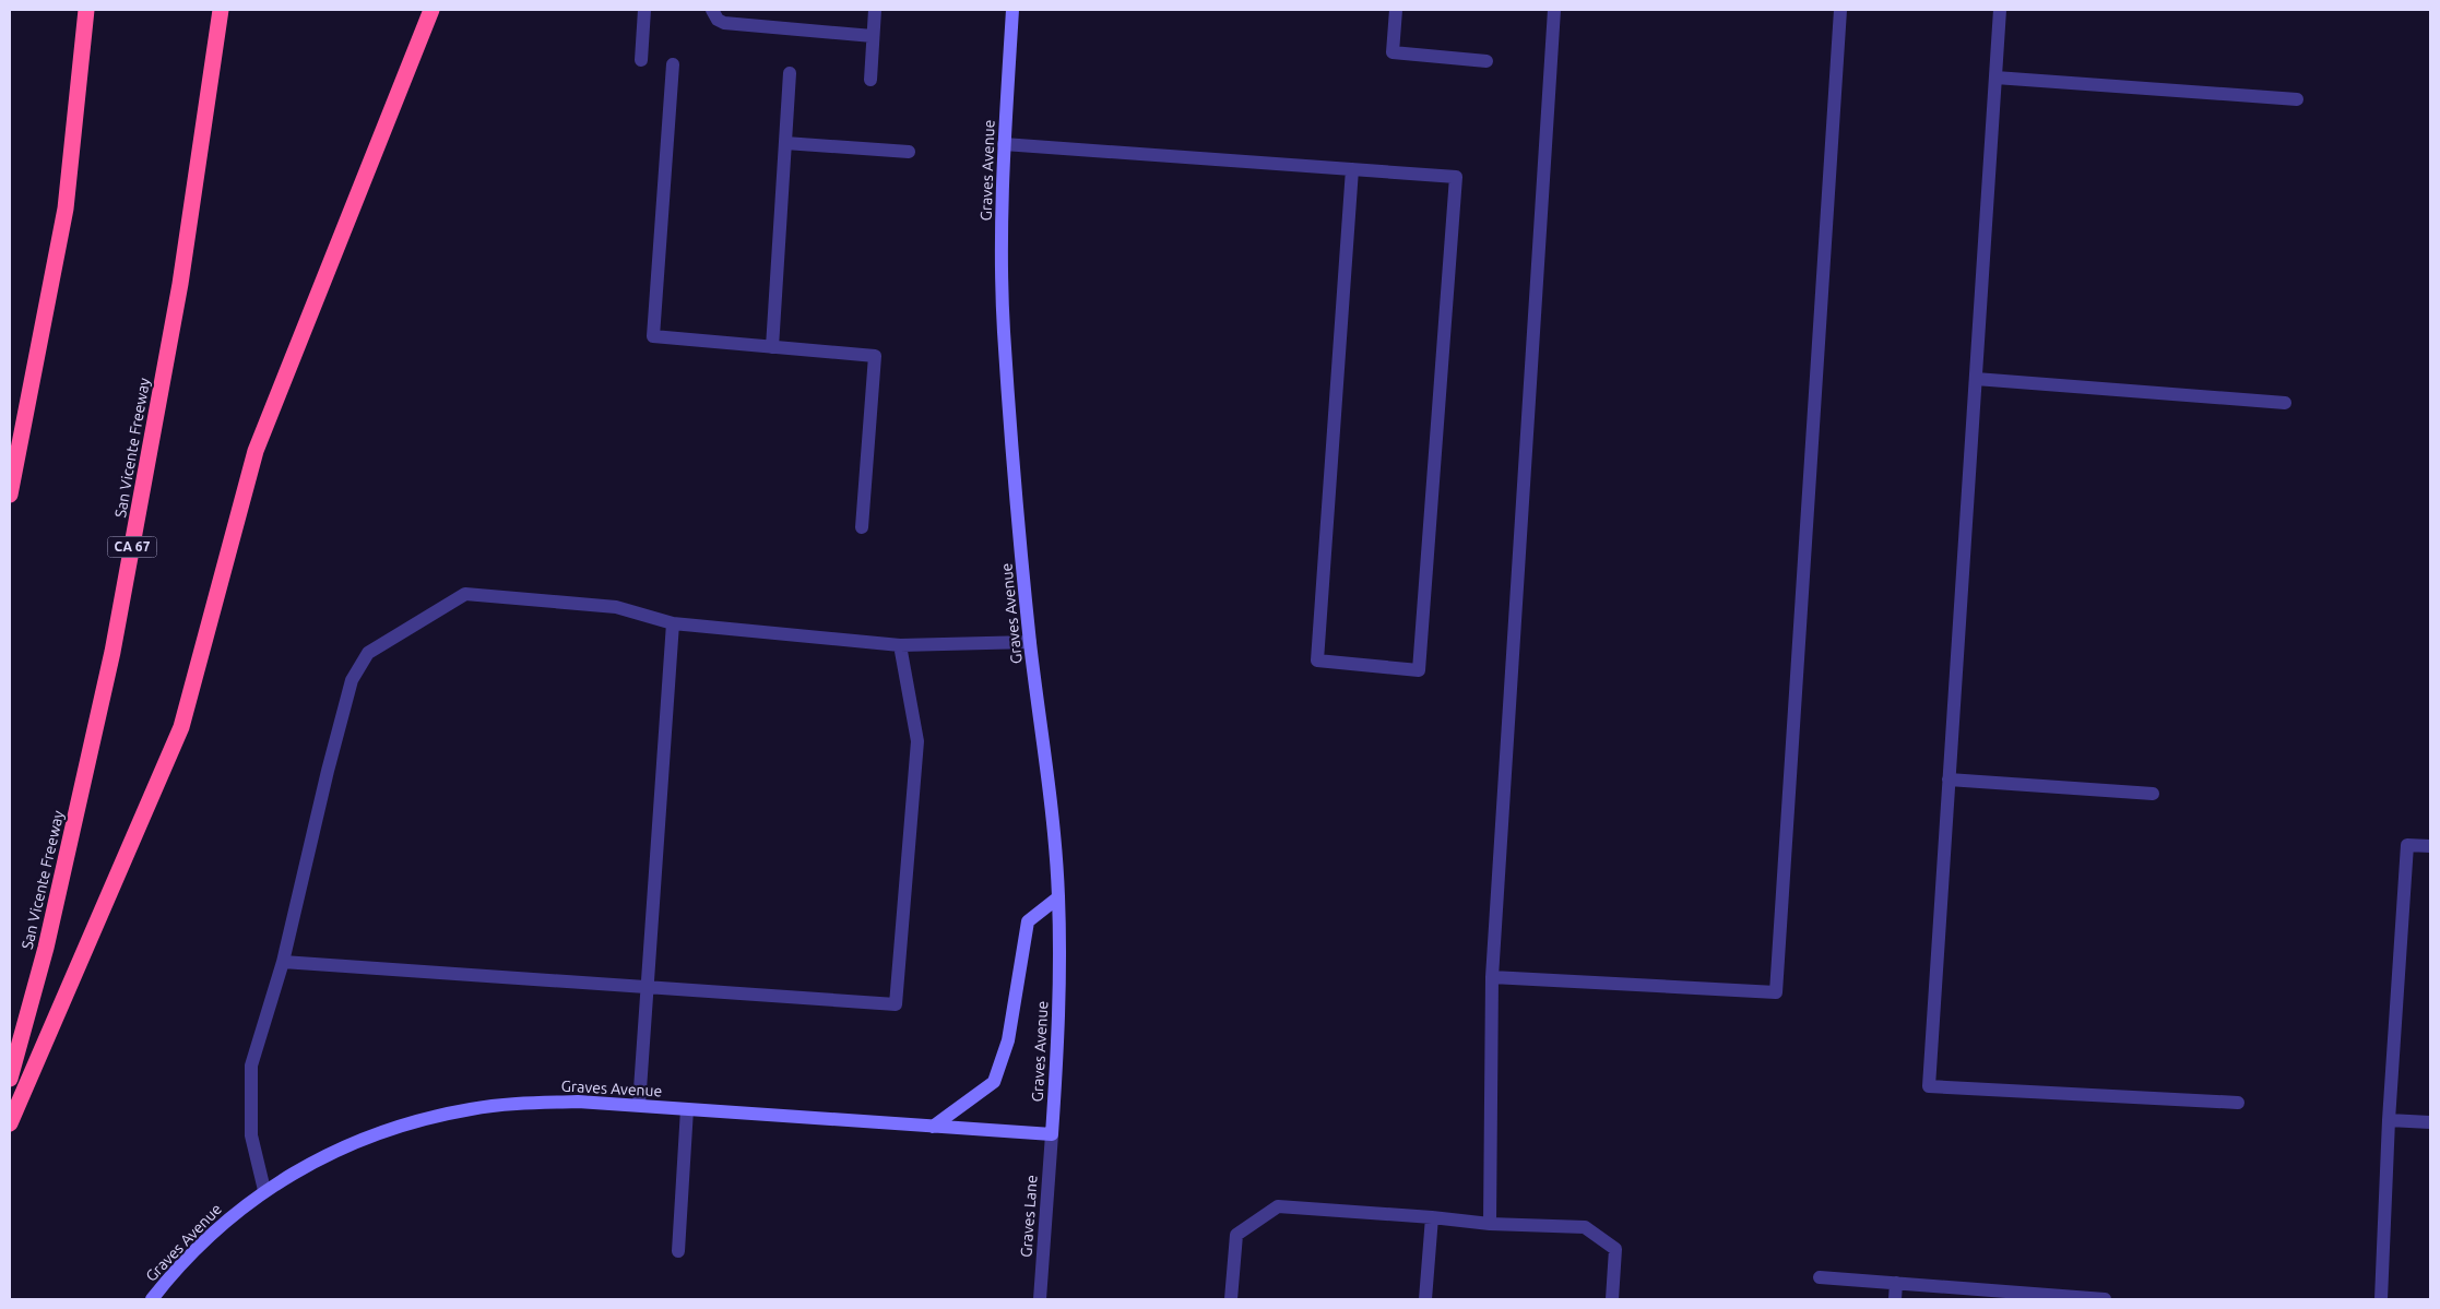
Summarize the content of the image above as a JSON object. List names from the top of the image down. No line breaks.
{"streets":{"highway":["San Vicente Freeway","CA 67"],"main road":["Graves Avenue"],"street":["Graves Lane"]},"crossings":[["Graves Avenue","Graves Lane"]]}
